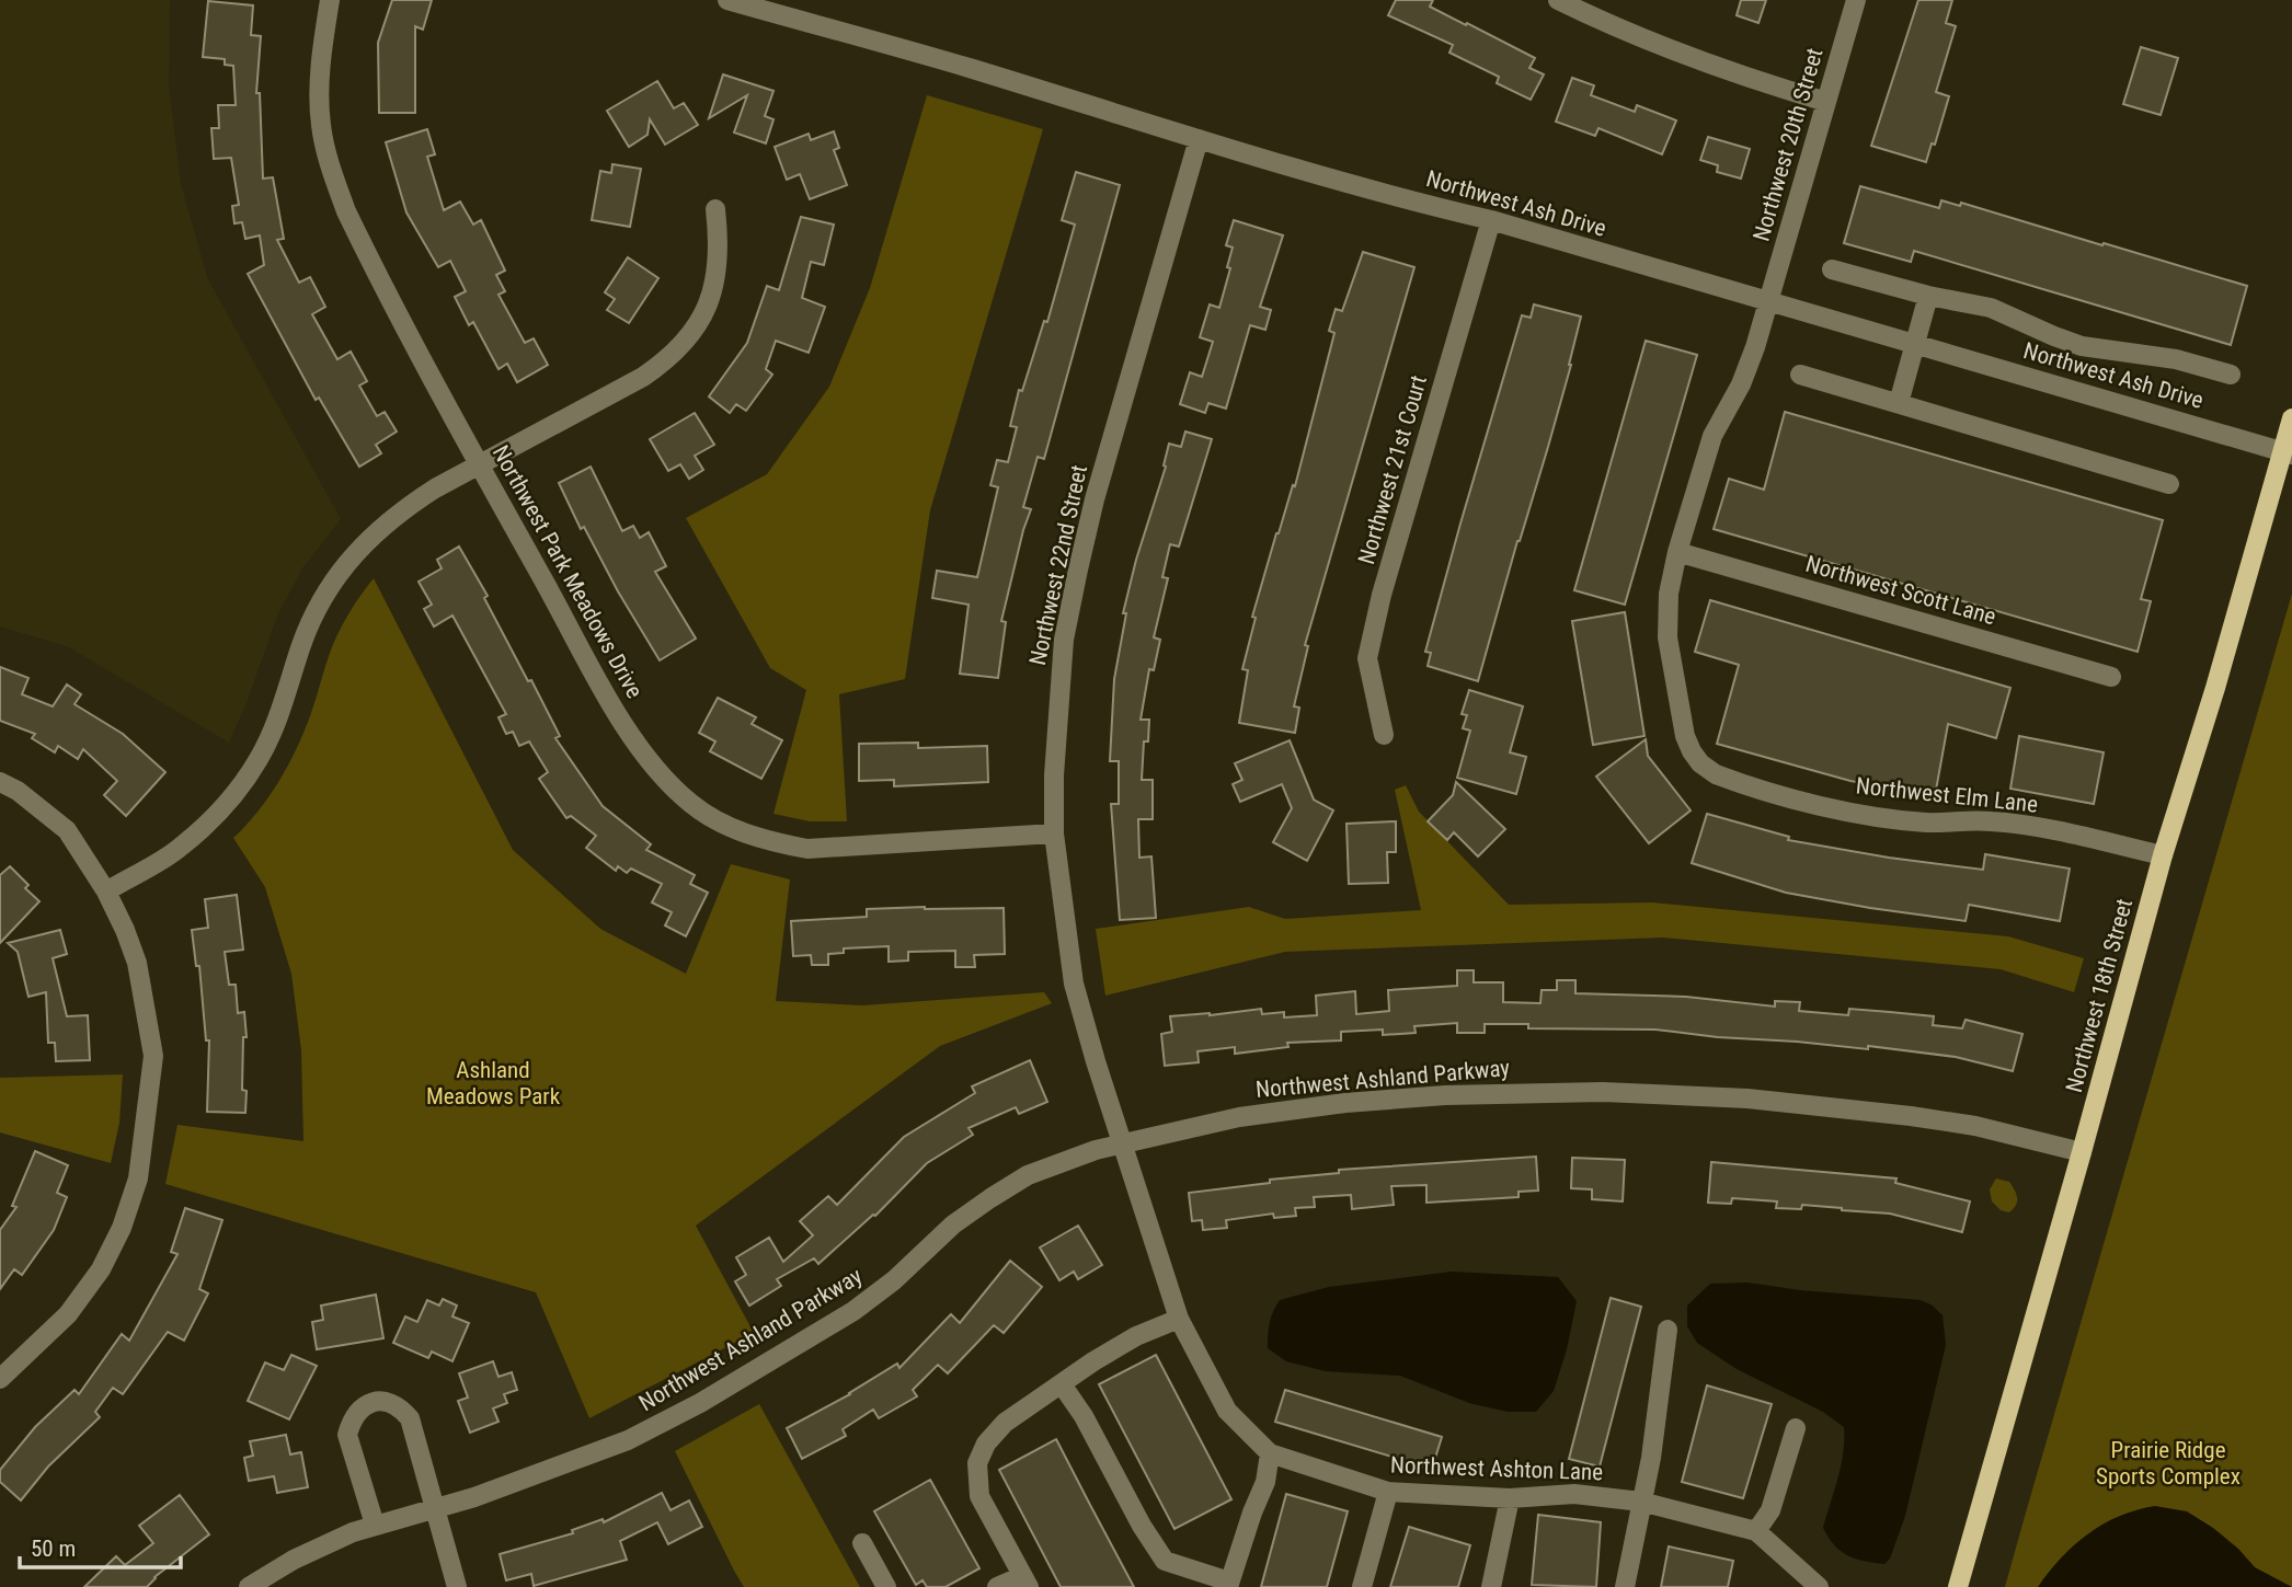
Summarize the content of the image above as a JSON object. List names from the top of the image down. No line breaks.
{"streets":{"main road":["Northwest 18th Street"],"street":["Northwest 20th Street","Northwest Ash Drive","Northwest 21st Court","Northwest 22nd Street","Northwest Park Meadows Drive","Northwest Scott Lane","Northwest Elm Lane","Northwest Ashland Parkway","Northwest Ashton Lane"]},"crossings":[["Northwest 20th Street","Northwest Ash Drive"],["Northwest 20th Street","Northwest Scott Lane"],["Northwest 20th Street","Northwest Elm Lane"],["Northwest Ash Drive","Northwest 21st Court"],["Northwest Ash Drive","Northwest 22nd Street"],["Northwest Ash Drive","Northwest 18th Street"],["Northwest 22nd Street","Northwest Park Meadows Drive"],["Northwest 22nd Street","Northwest Ashland Parkway"],["Northwest 22nd Street","Northwest Ashton Lane"],["Northwest Scott Lane","Northwest Elm Lane"],["Northwest Elm Lane","Northwest 18th Street"],["Northwest 18th Street","Northwest Ashland Parkway"],["Northwest Ashland Parkway","Northwest Ashton Lane"]],"parks":["Ashland Meadows Park","Prairie Ridge Sports Complex"],"scale_bar":"50 m"}
